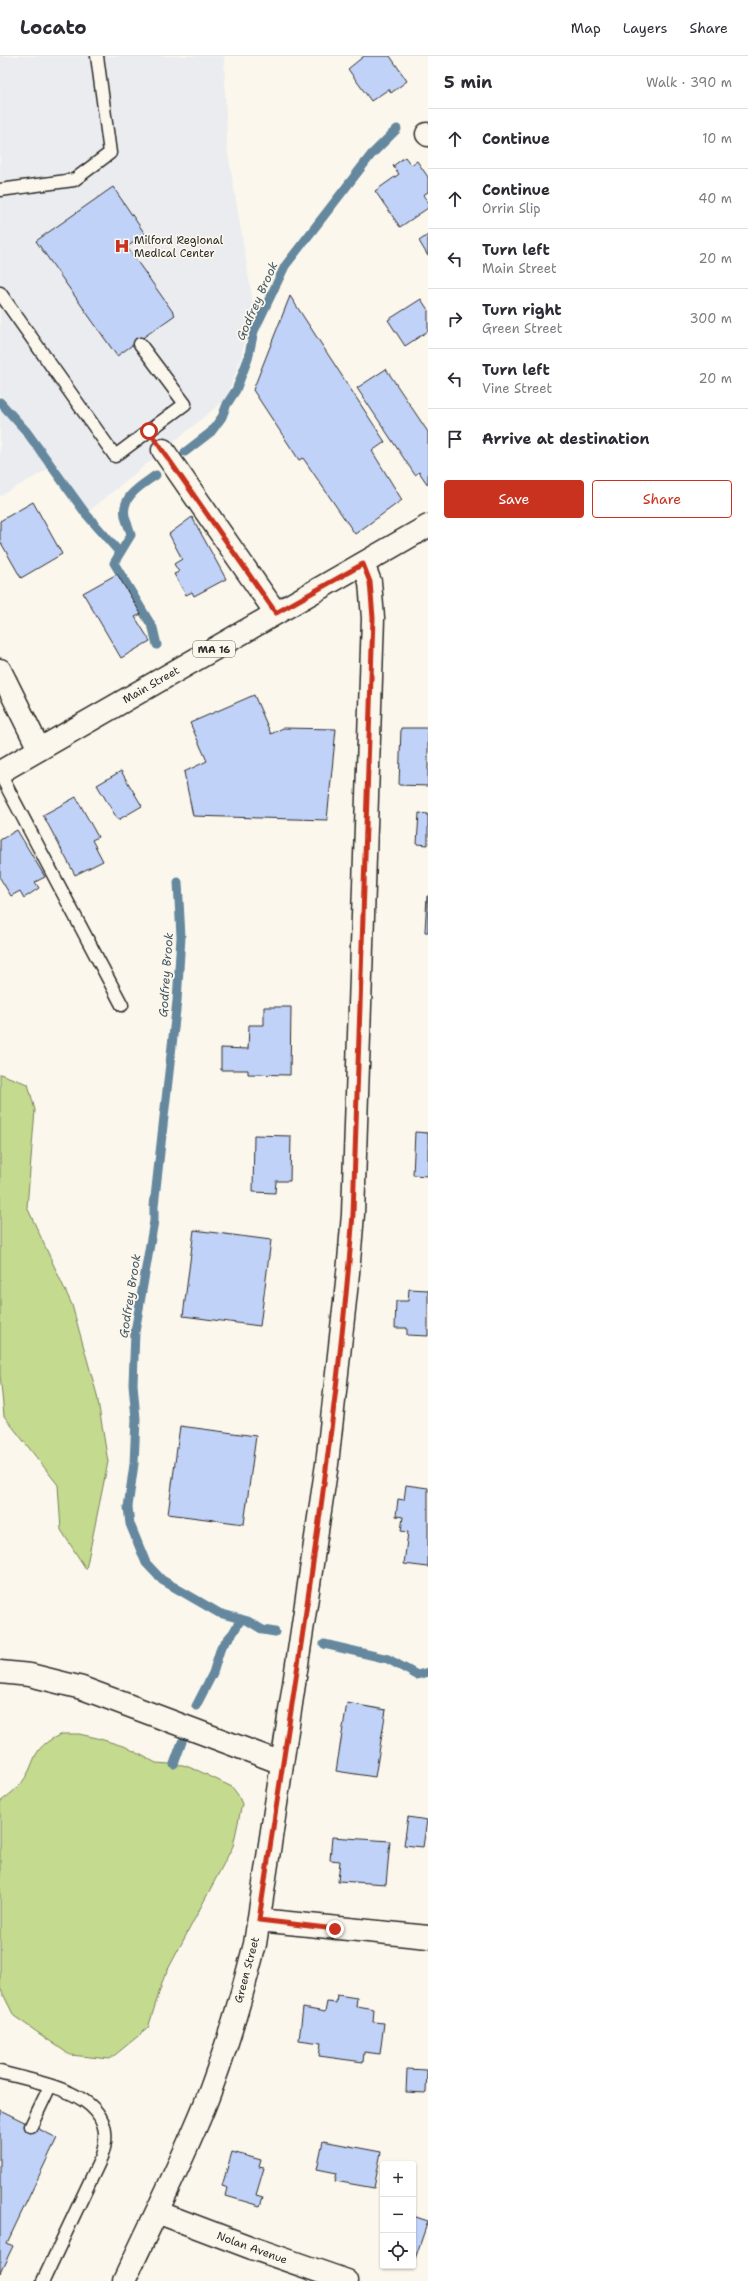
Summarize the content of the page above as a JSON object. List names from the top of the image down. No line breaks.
{"streets":{"street":["MA 16","Main Street","Green Street","Nolan Avenue"]},"crossings":[["Main Street","Green Street"],["Green Street","Nolan Avenue"]],"water":["Godfrey Brook"],"places":{"hospital":["Milford Regional Medical Center"]},"page":{"header":"Locato","nav":["Map","Layers","Share"],"heading":["5 min","Walk · 390 m"],"list":[["Continue","10 m"],["Continue","Orrin Slip","40 m"],["Turn left","Main Street","20 m"],["Turn right","Green Street","300 m"],["Turn left","Vine Street","20 m"],"Arrive at destination"],"buttons":["Save","Share"],"map_buttons":["+","−"]}}
